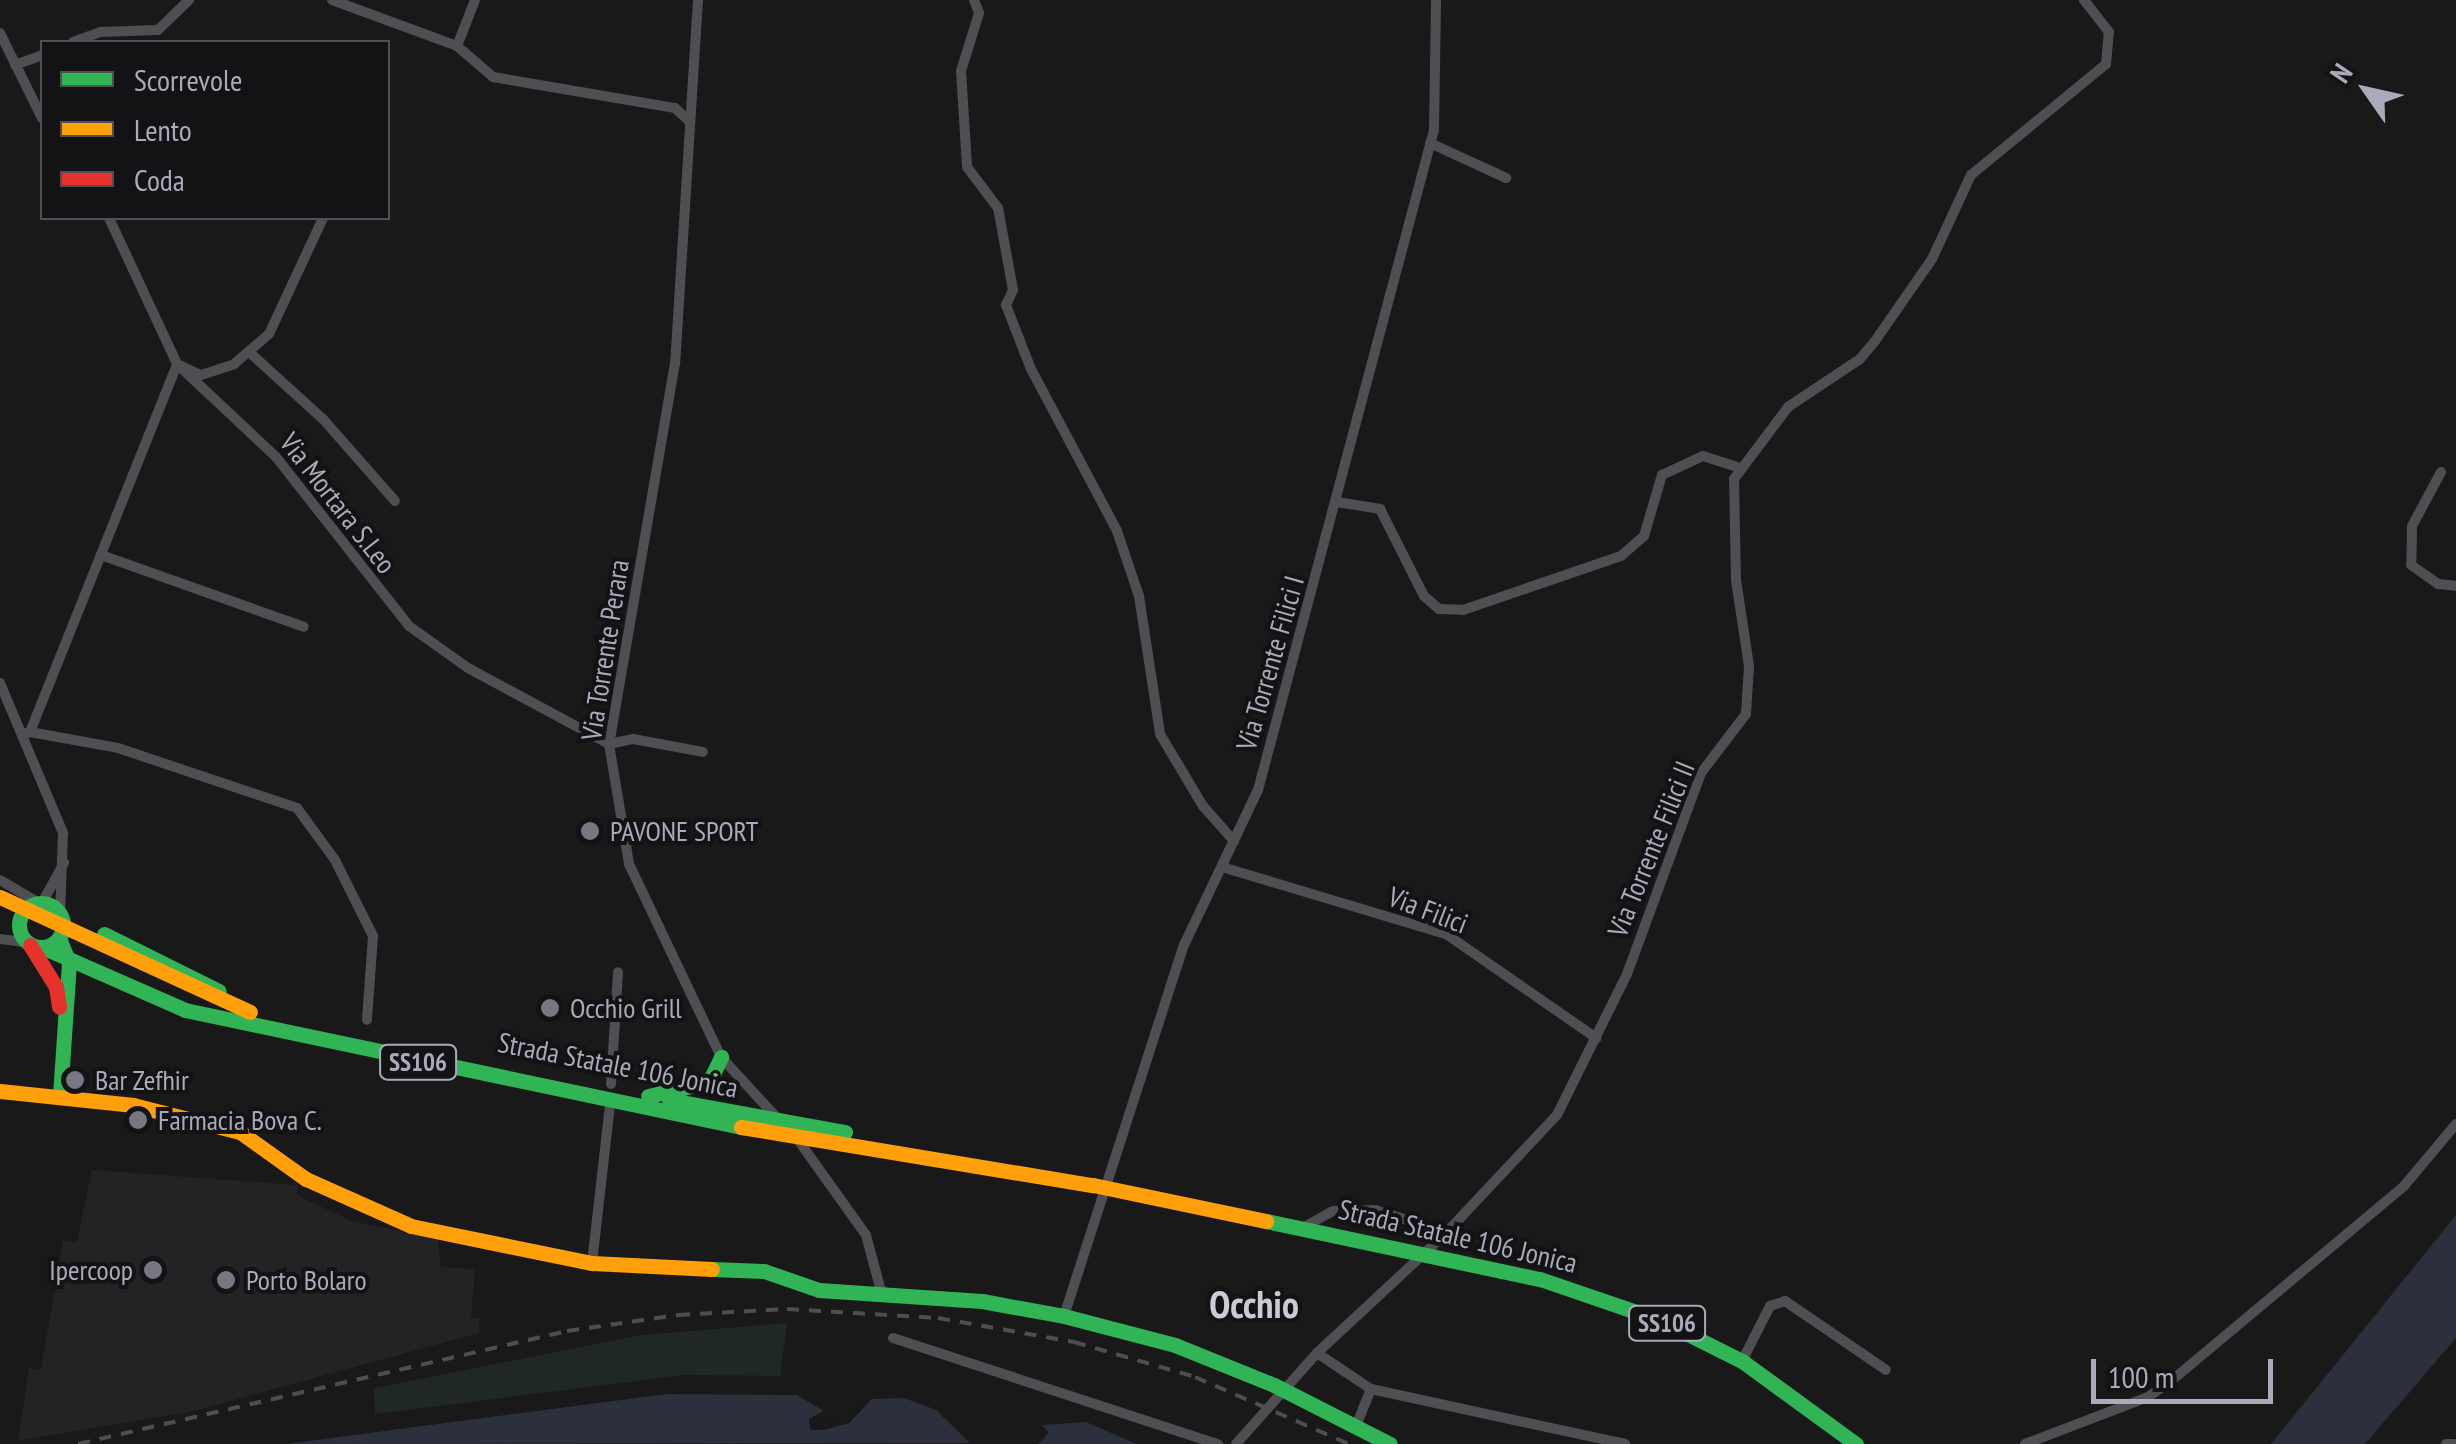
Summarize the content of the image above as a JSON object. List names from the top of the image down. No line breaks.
{"streets":{"main road":["SS106","Strada Statale 106 Jonica"],"street":["Via Mortara S.Leo","Via Torrente Perara","Via Torrente Filici I","Via Torrente Filici II","Via Filici"]},"crossings":[["Via Mortara S.Leo","Via Torrente Perara"],["Via Torrente Filici I","Via Filici"],["Via Torrente Filici II","Via Filici"]],"districts":["Occhio"],"places":["PAVONE SPORT","Occhio Grill","Bar Zefhir","Farmacia Bova C.","Ipercoop","Porto Bolaro"],"legend":["Scorrevole","Lento","Coda"],"scale_bar":"100 m","north":"top left"}
